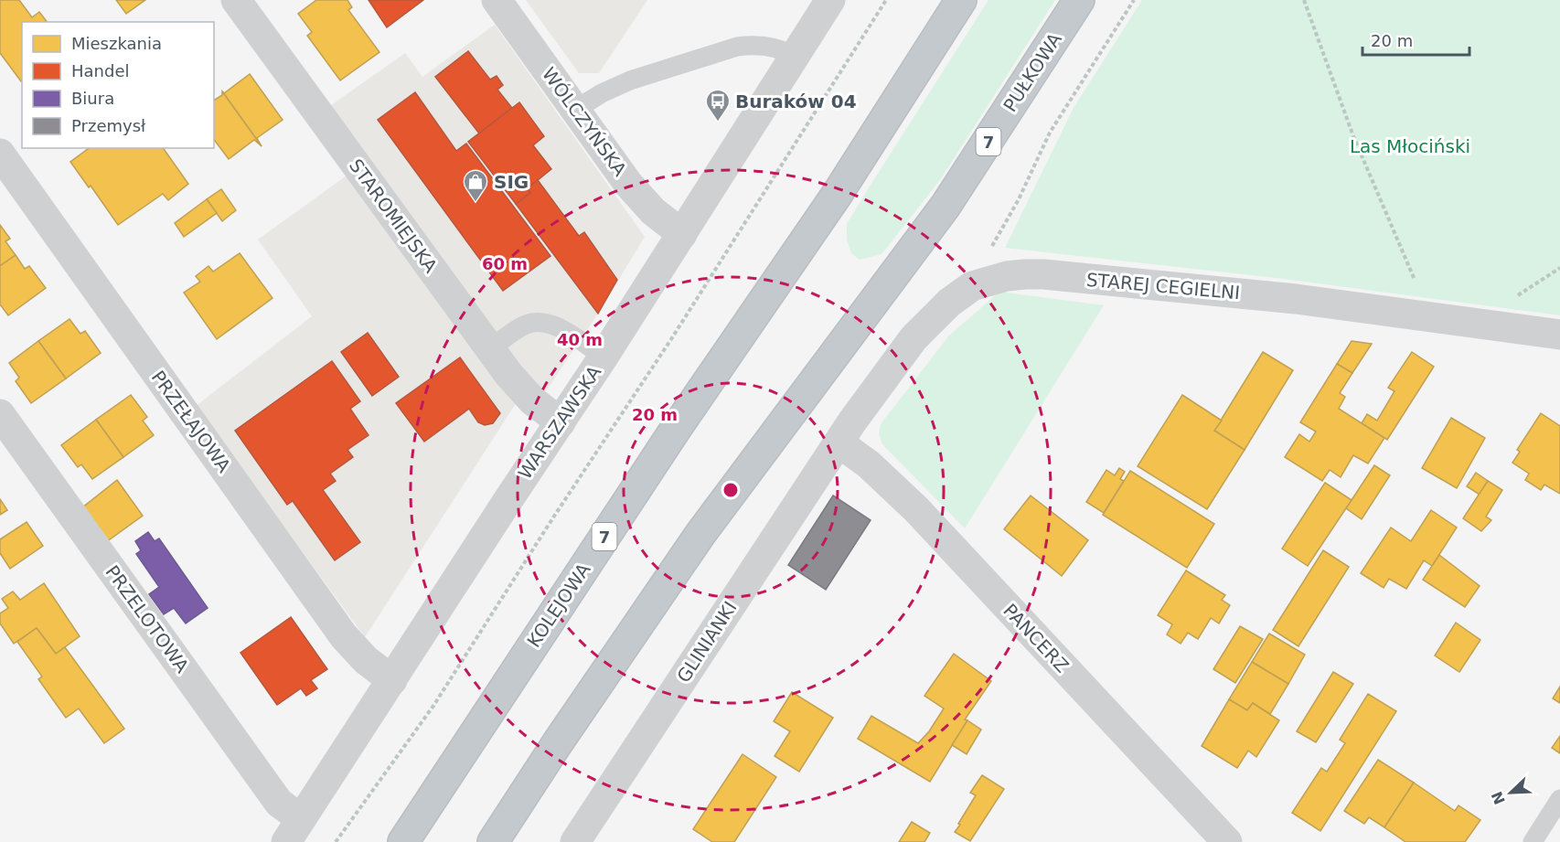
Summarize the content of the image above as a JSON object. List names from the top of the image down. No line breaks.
{"streets":{"highway":["PUŁKOWA","7","KOLEJOWA"],"street":["WÓLCZYŃSKA","STAROMIEJSKA","STAREJ CEGIELNI","PRZEŁAJOWA","WARSZAWSKA","PRZELOTOWA","PANCERZ","GLINIANKI"]},"crossings":[["WÓLCZYŃSKA","WARSZAWSKA"],["STAROMIEJSKA","WARSZAWSKA"],["STAREJ CEGIELNI","PANCERZ"],["STAREJ CEGIELNI","GLINIANKI"],["PRZEŁAJOWA","WARSZAWSKA"],["WARSZAWSKA","PRZELOTOWA"],["PANCERZ","GLINIANKI"]],"parks":["Las Młociński"],"places":{"bus stop":["Buraków 04"],"shop":["SIG"]},"legend":["Mieszkania","Handel","Biura","Przemysł"],"scale_bar":"20 m","north":"bottom left","rings":["60 m","40 m","20 m"]}
